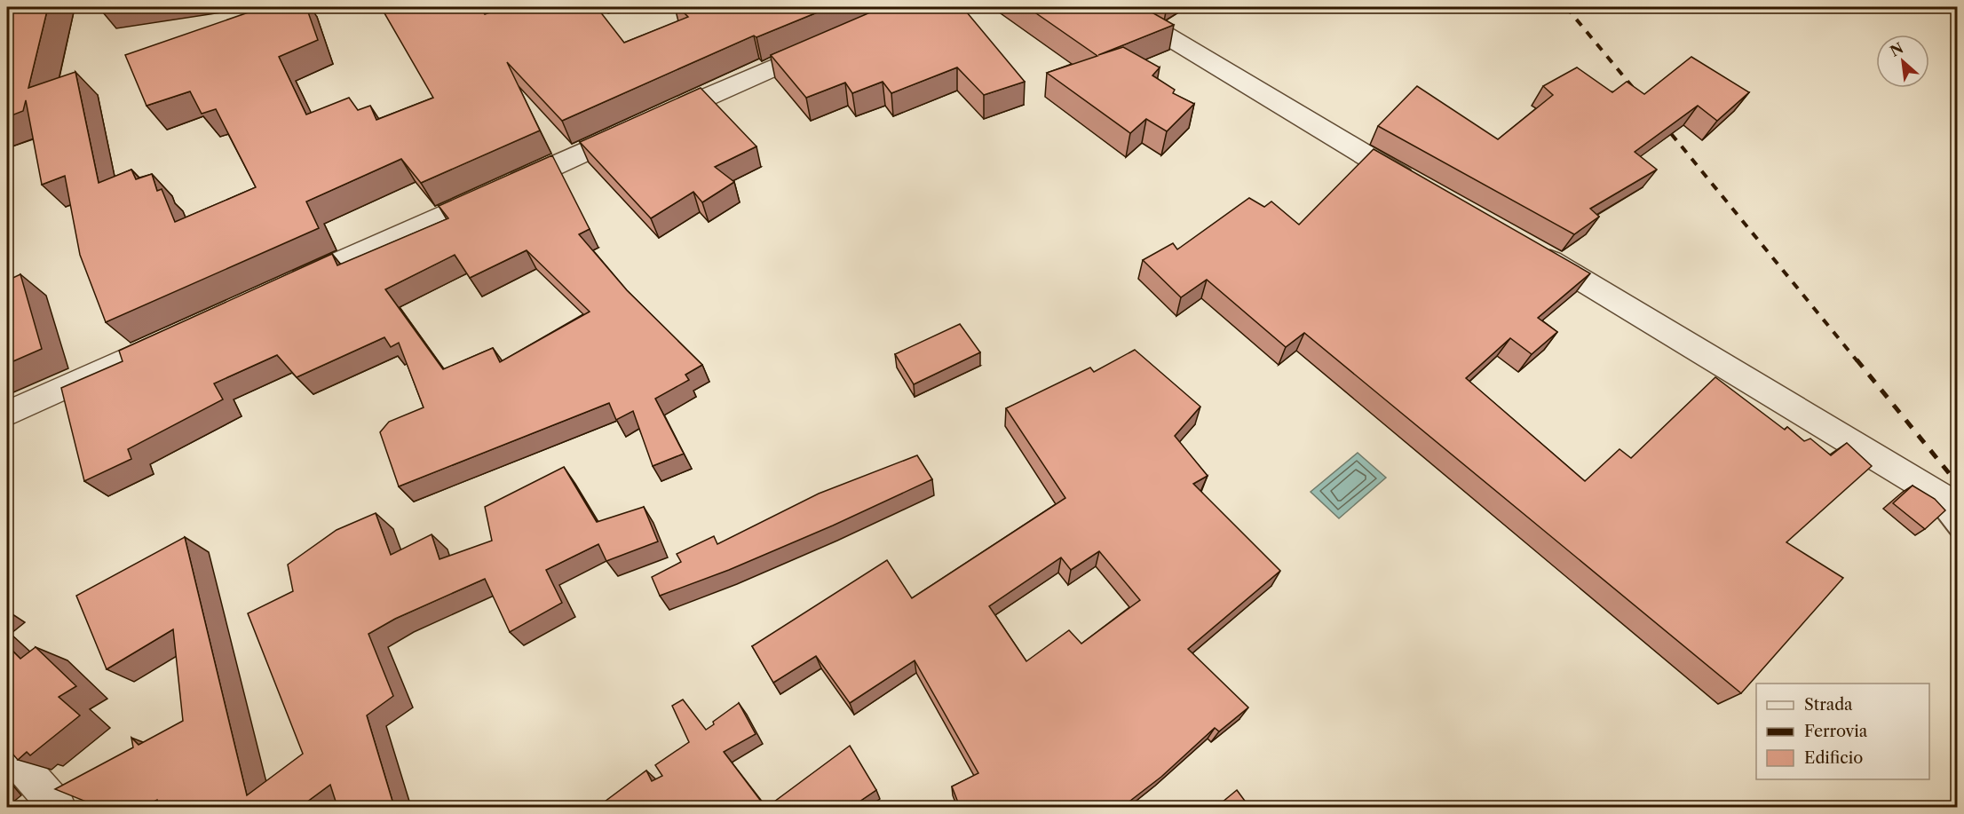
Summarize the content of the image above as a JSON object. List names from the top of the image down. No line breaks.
{"legend":["Strada","Ferrovia","Edificio"],"north":"top left"}
